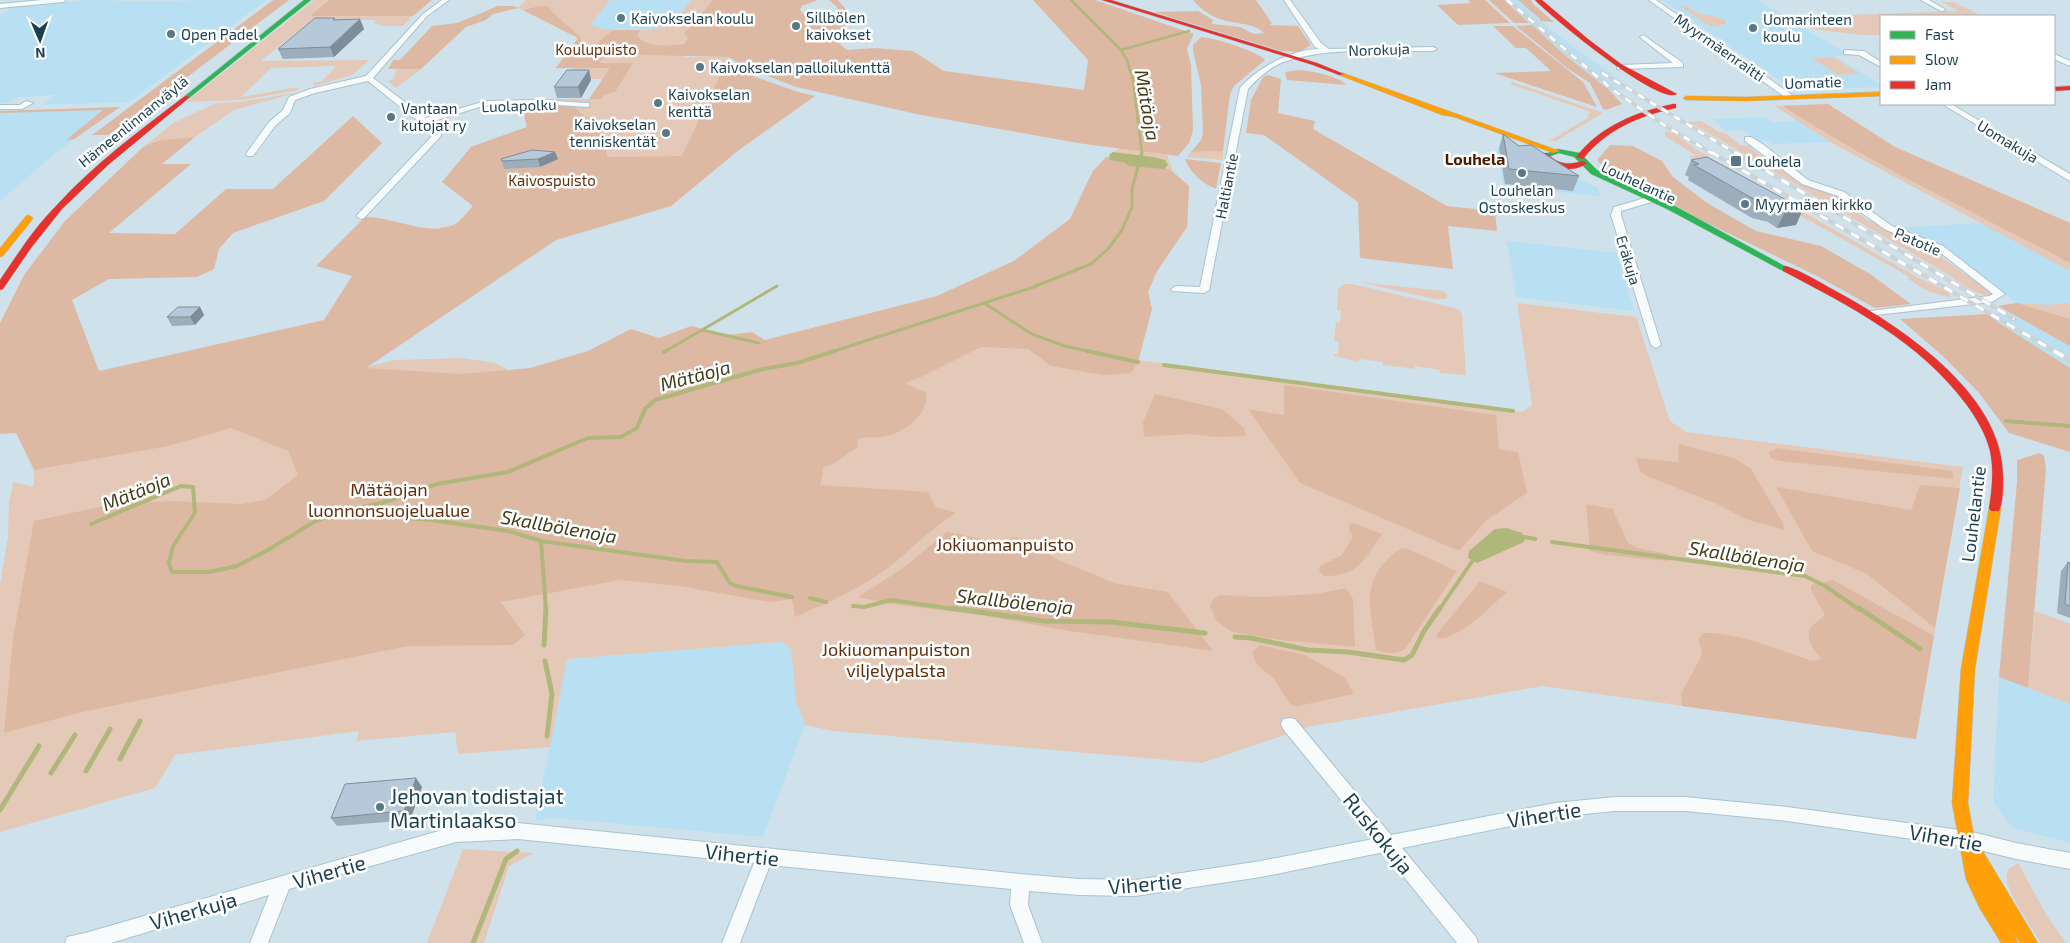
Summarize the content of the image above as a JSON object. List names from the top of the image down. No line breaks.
{"streets":{"main road":["Uomatie","Hämeenlinnanväylä","Louhelantie"],"street":["Myyrmäenraitti","Norokuja","Luolapolku","Uomakuja","Haltiantie","Patotie","Eräkuja","Vihertie","Ruskokuja","Viherkuja"]},"crossings":[["Norokuja","Haltiantie"],["Louhelantie","Patotie"],["Louhelantie","Eräkuja"],["Louhelantie","Vihertie"],["Vihertie","Ruskokuja"],["Vihertie","Viherkuja"]],"districts":["Louhela"],"water":["Mätäoja","Skallbölenoja"],"parks":["Koulupuisto","Kaivospuisto","Mätäojan luonnonsuojelualue","Jokiuomanpuisto","Jokiuomanpuiston viljelypalsta"],"places":{"other":["Kaivokselan koulu","Sillbölen kaivokset","Uomarinteen koulu","Open Padel","Kaivokselan palloilukenttä","Kaivokselan kenttä","Vantaan kutojat ry","Kaivokselan tenniskentät","Louhelan Ostoskeskus","Myyrmäen kirkko","Jehovan todistajat Martinlaakso"],"transit":["Louhela"]},"legend":["Fast","Slow","Jam"],"north":"bottom"}
